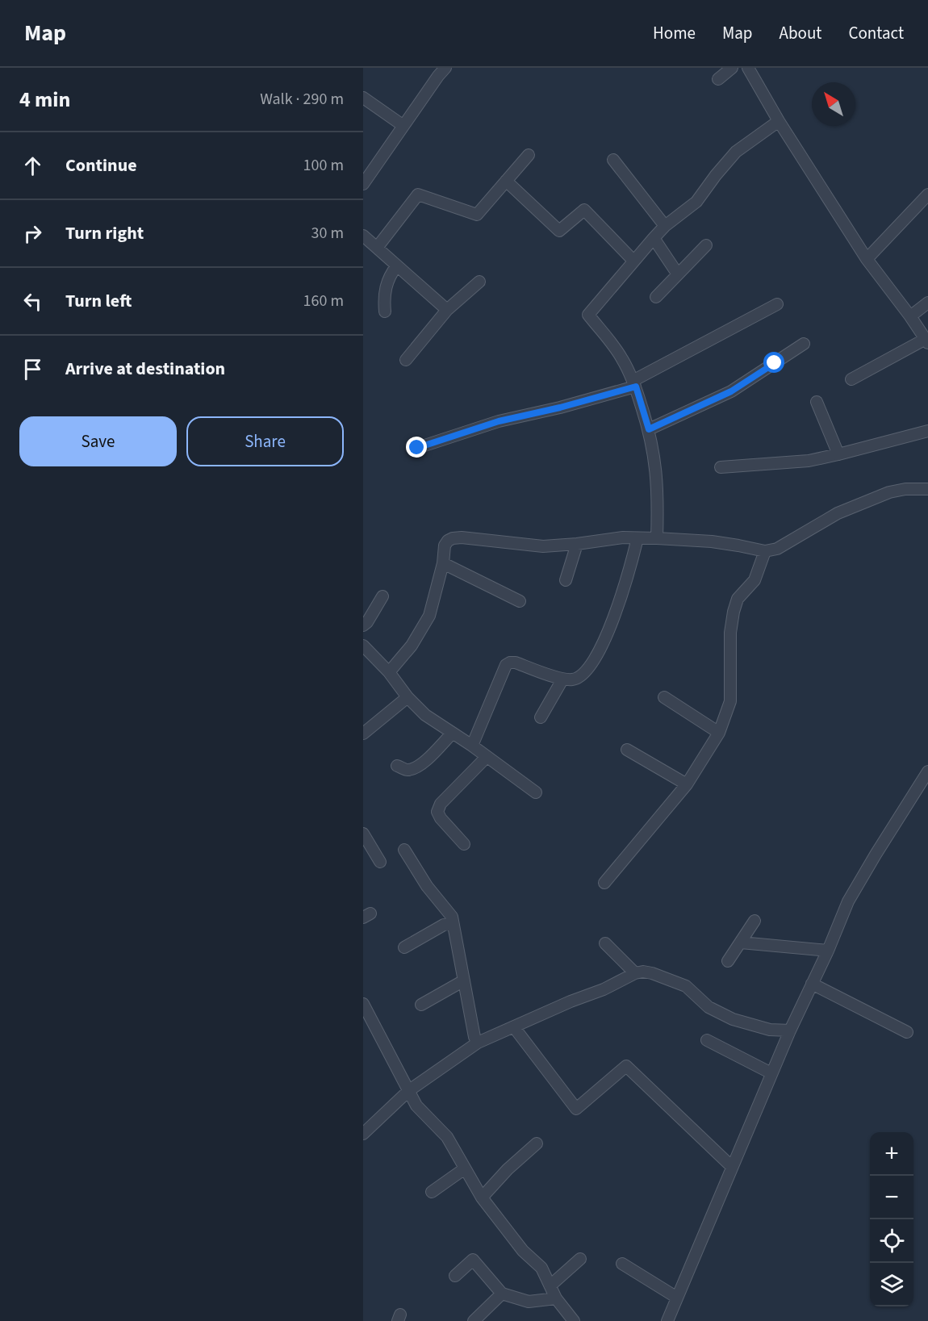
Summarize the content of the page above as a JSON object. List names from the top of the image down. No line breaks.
{"north":"top left","page":{"header":"Map","nav":["Home","Map","About","Contact"],"heading":["4 min","Walk · 290 m"],"list":[["Continue","100 m"],["Turn right","30 m"],["Turn left","160 m"],"Arrive at destination"],"buttons":["Save","Share"],"map_buttons":["+","−"]}}
